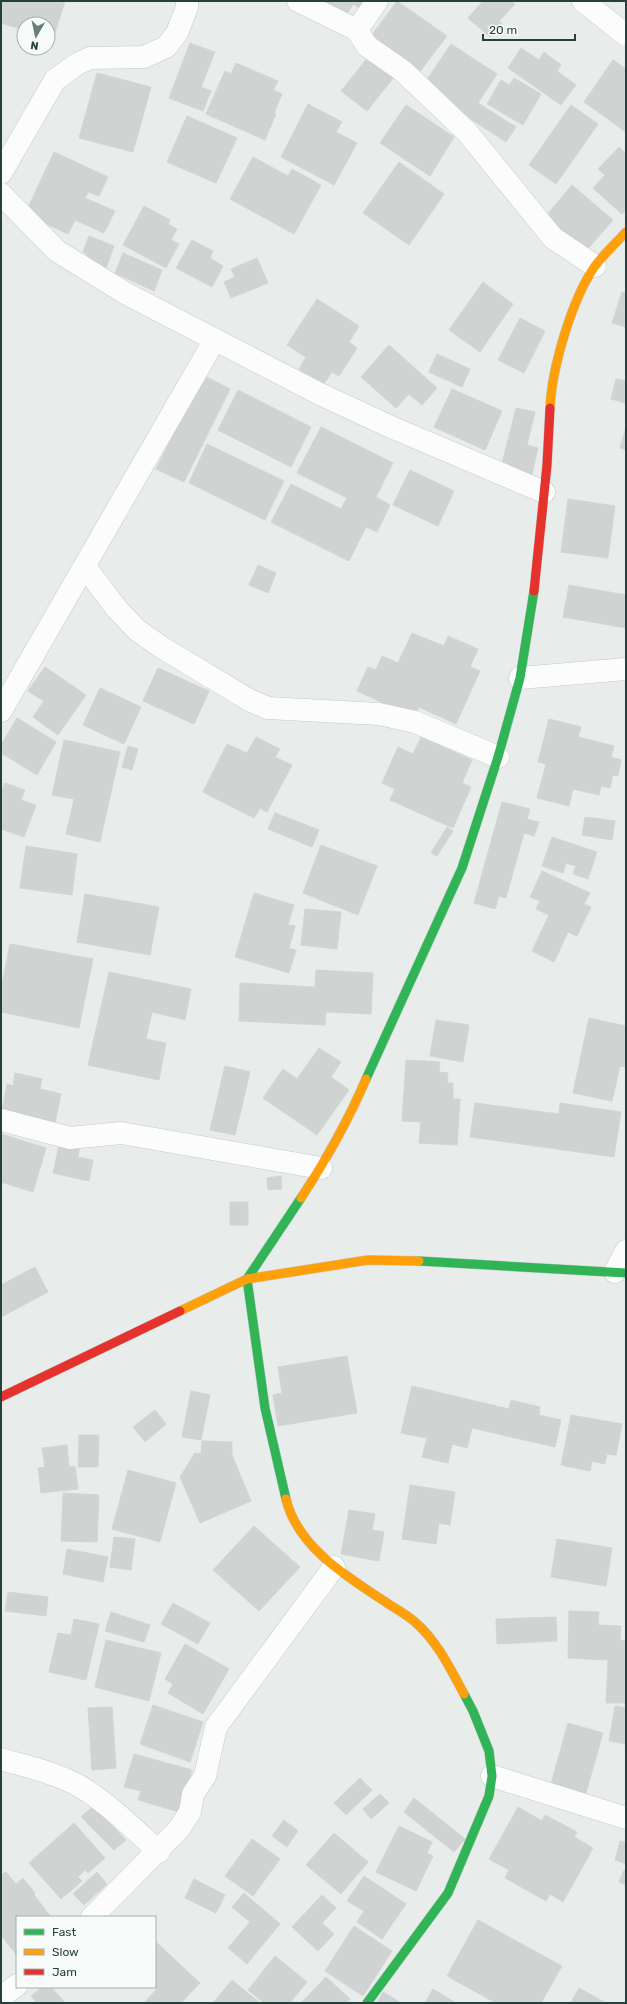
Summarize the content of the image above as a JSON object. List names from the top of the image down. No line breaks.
{"legend":["Fast","Slow","Jam"],"scale_bar":"20 m","north":"bottom"}
